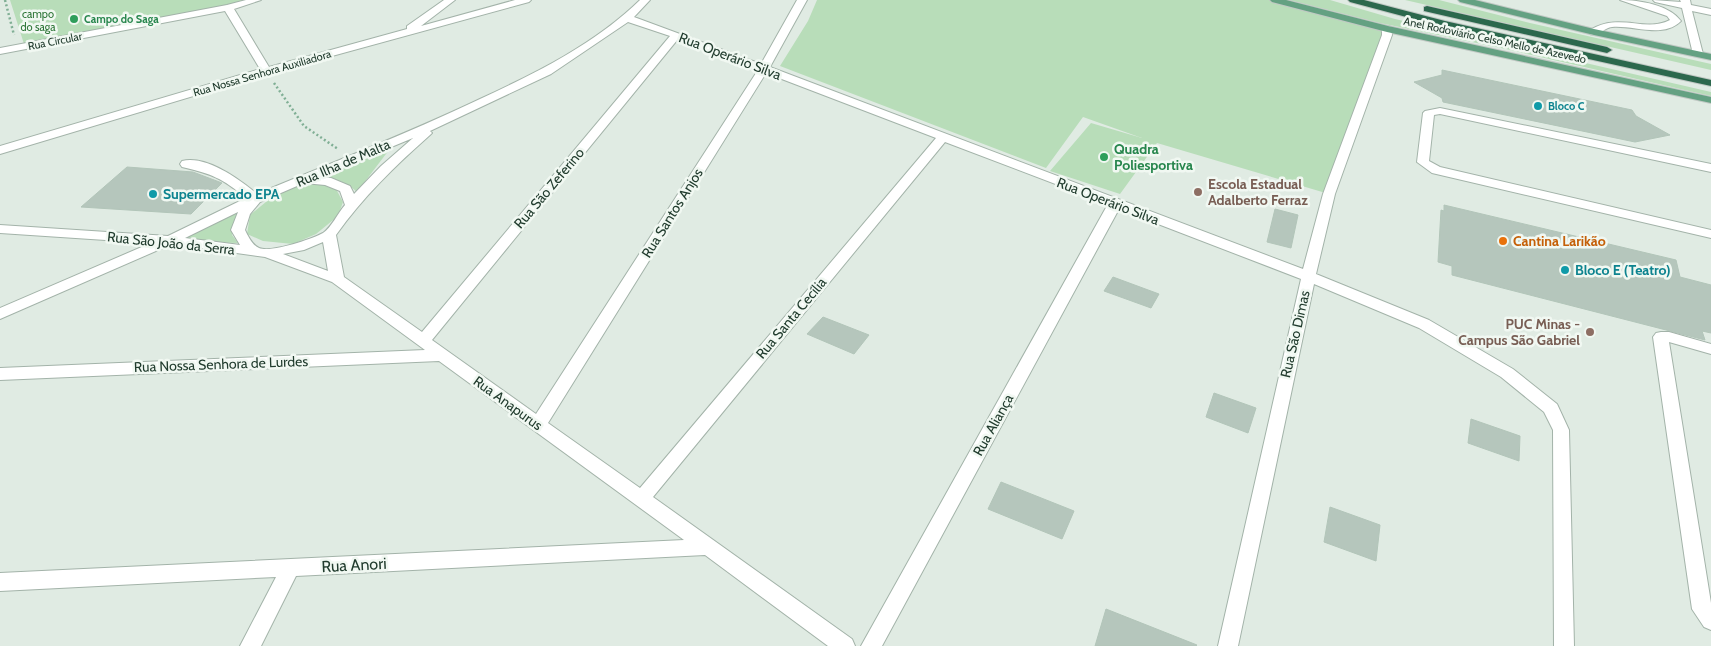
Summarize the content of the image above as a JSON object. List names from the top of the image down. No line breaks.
{"streets":{"highway":["Anel Rodoviário Celso Mello de Azevedo"],"street":["Rua Circular","Rua Operário Silva","Rua Nossa Senhora Auxiliadora","Rua Ilha de Malta","Rua São Zeferino","Rua Santos Anjos","Rua São João da Serra","Rua Santa Cecília","Rua São Dimas","Rua Nossa Senhora de Lurdes","Rua Anapurus","Rua Aliança","Rua Anori"]},"crossings":[["Anel Rodoviário Celso Mello de Azevedo","Rua São Dimas"],["Rua Operário Silva","Rua Ilha de Malta"],["Rua Operário Silva","Rua São Zeferino"],["Rua Operário Silva","Rua Santos Anjos"],["Rua Operário Silva","Rua Santa Cecília"],["Rua Operário Silva","Rua São Dimas"],["Rua Operário Silva","Rua Aliança"],["Rua Ilha de Malta","Rua São João da Serra"],["Rua São Zeferino","Rua Anapurus"],["Rua Santos Anjos","Rua Anapurus"],["Rua São João da Serra","Rua Anapurus"],["Rua Santa Cecília","Rua Anapurus"],["Rua Nossa Senhora de Lurdes","Rua Anapurus"],["Rua Anapurus","Rua Anori"]],"parks":["campo do saga"],"places":["Campo do Saga","Bloco C","Quadra Poliesportiva","Escola Estadual Adalberto Ferraz","Supermercado EPA","Cantina Larikão","Bloco E (Teatro)","PUC Minas - Campus São Gabriel"]}
